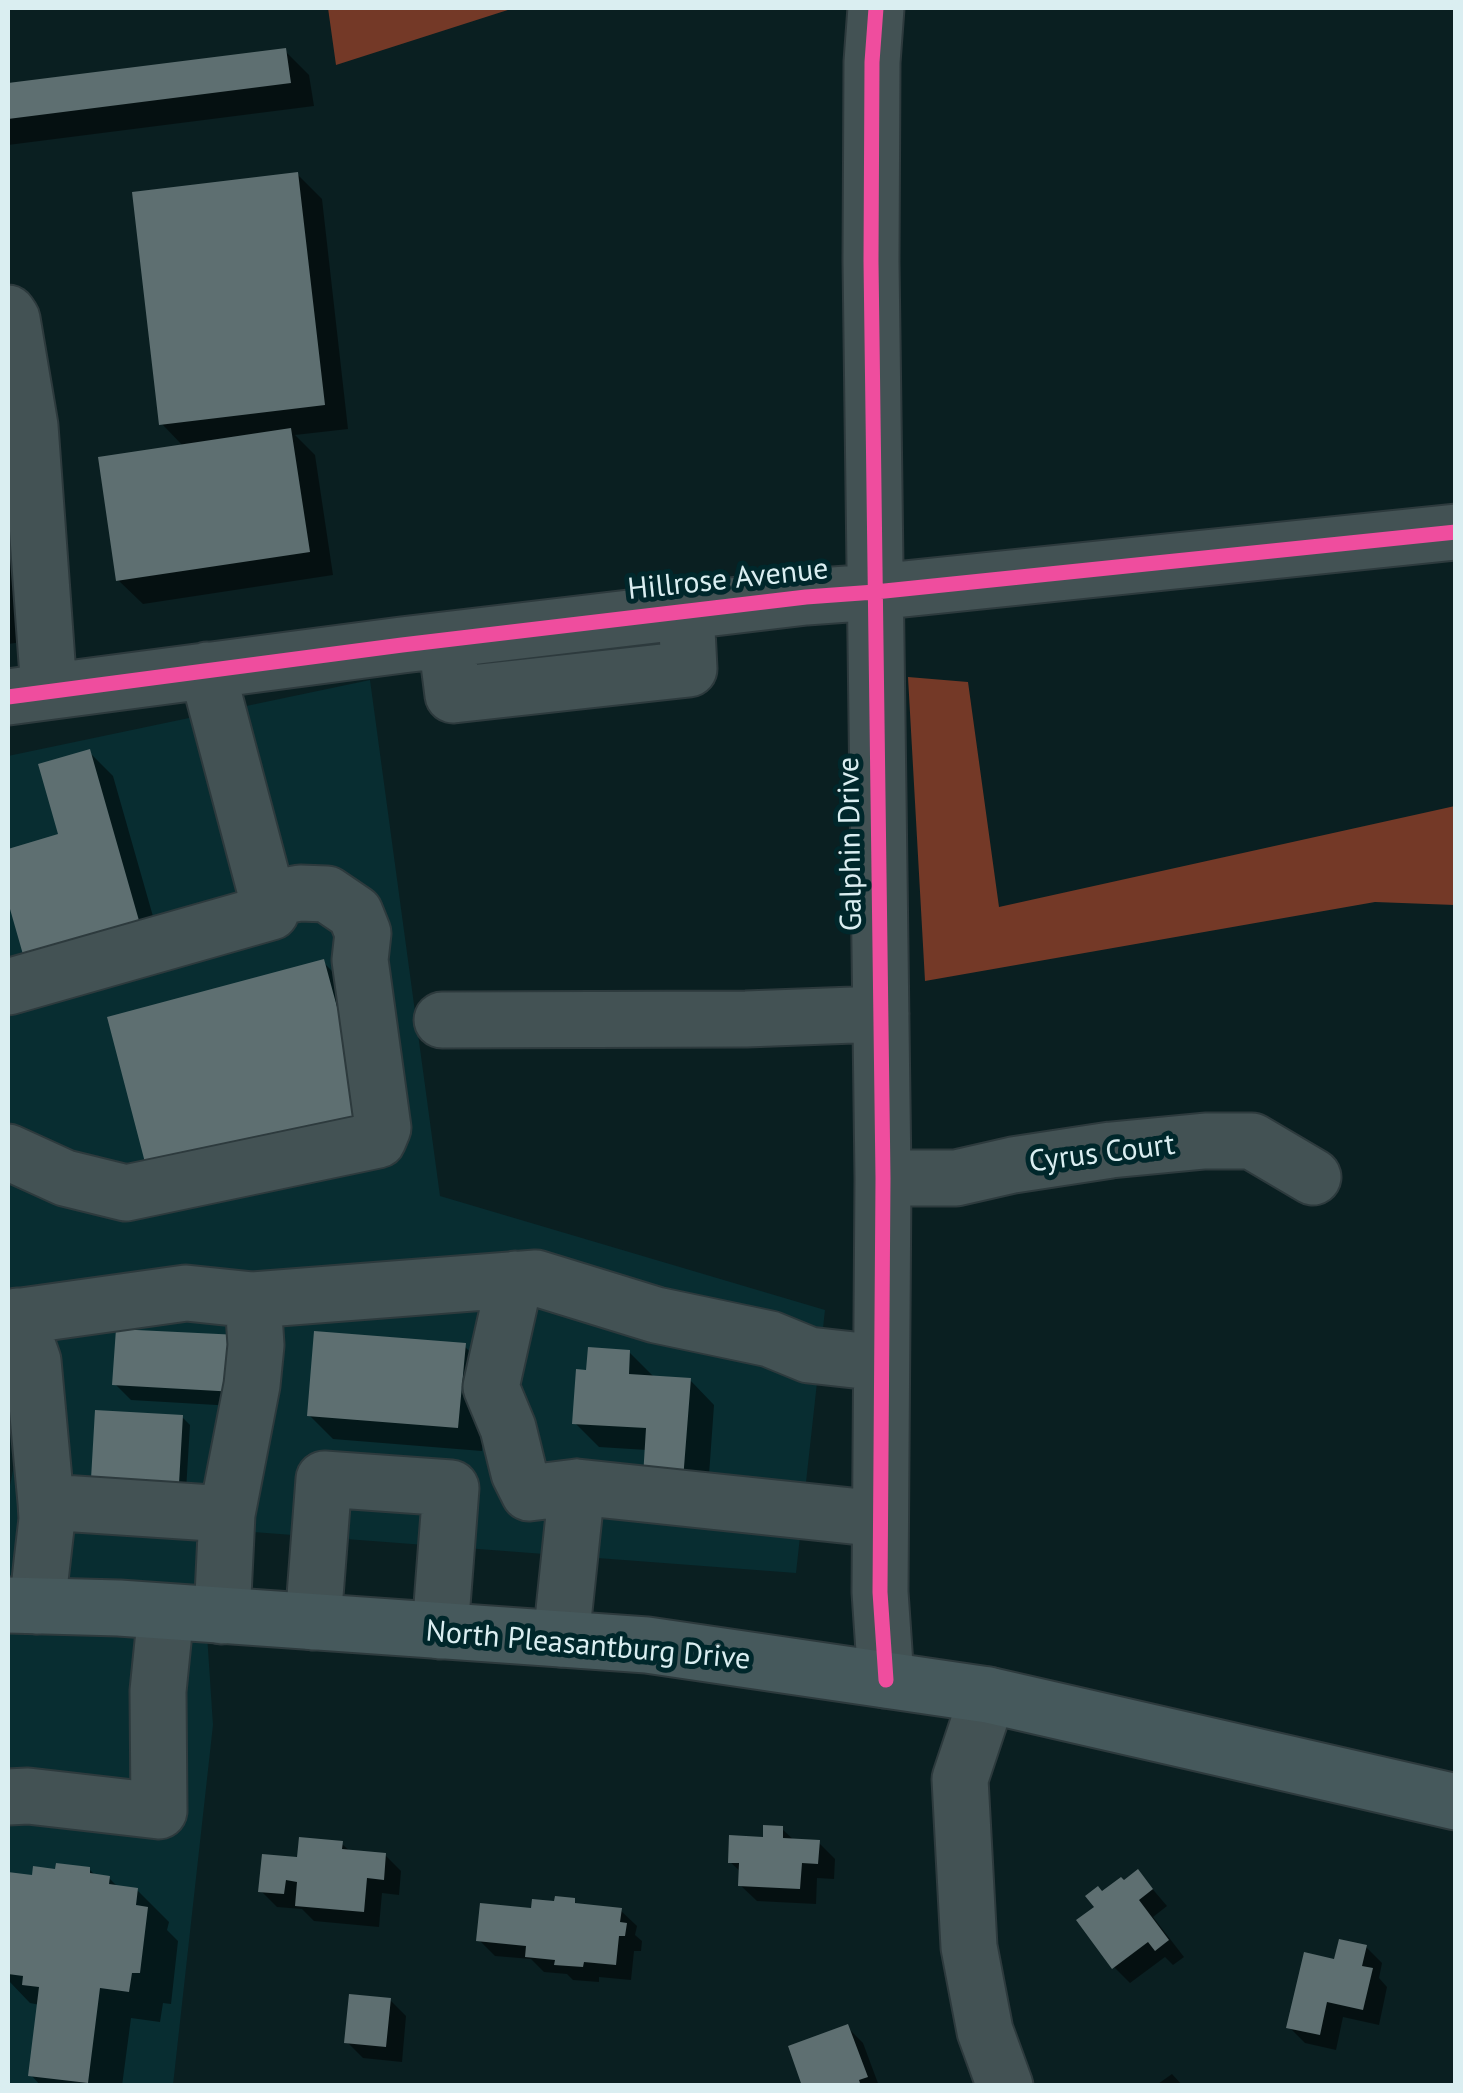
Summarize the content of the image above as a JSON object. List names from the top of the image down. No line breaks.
{"streets":{"main road":["North Pleasantburg Drive"],"street":["Hillrose Avenue","Galphin Drive","Cyrus Court"]},"crossings":[["Hillrose Avenue","Galphin Drive"],["Galphin Drive","Cyrus Court"],["Galphin Drive","North Pleasantburg Drive"]]}
